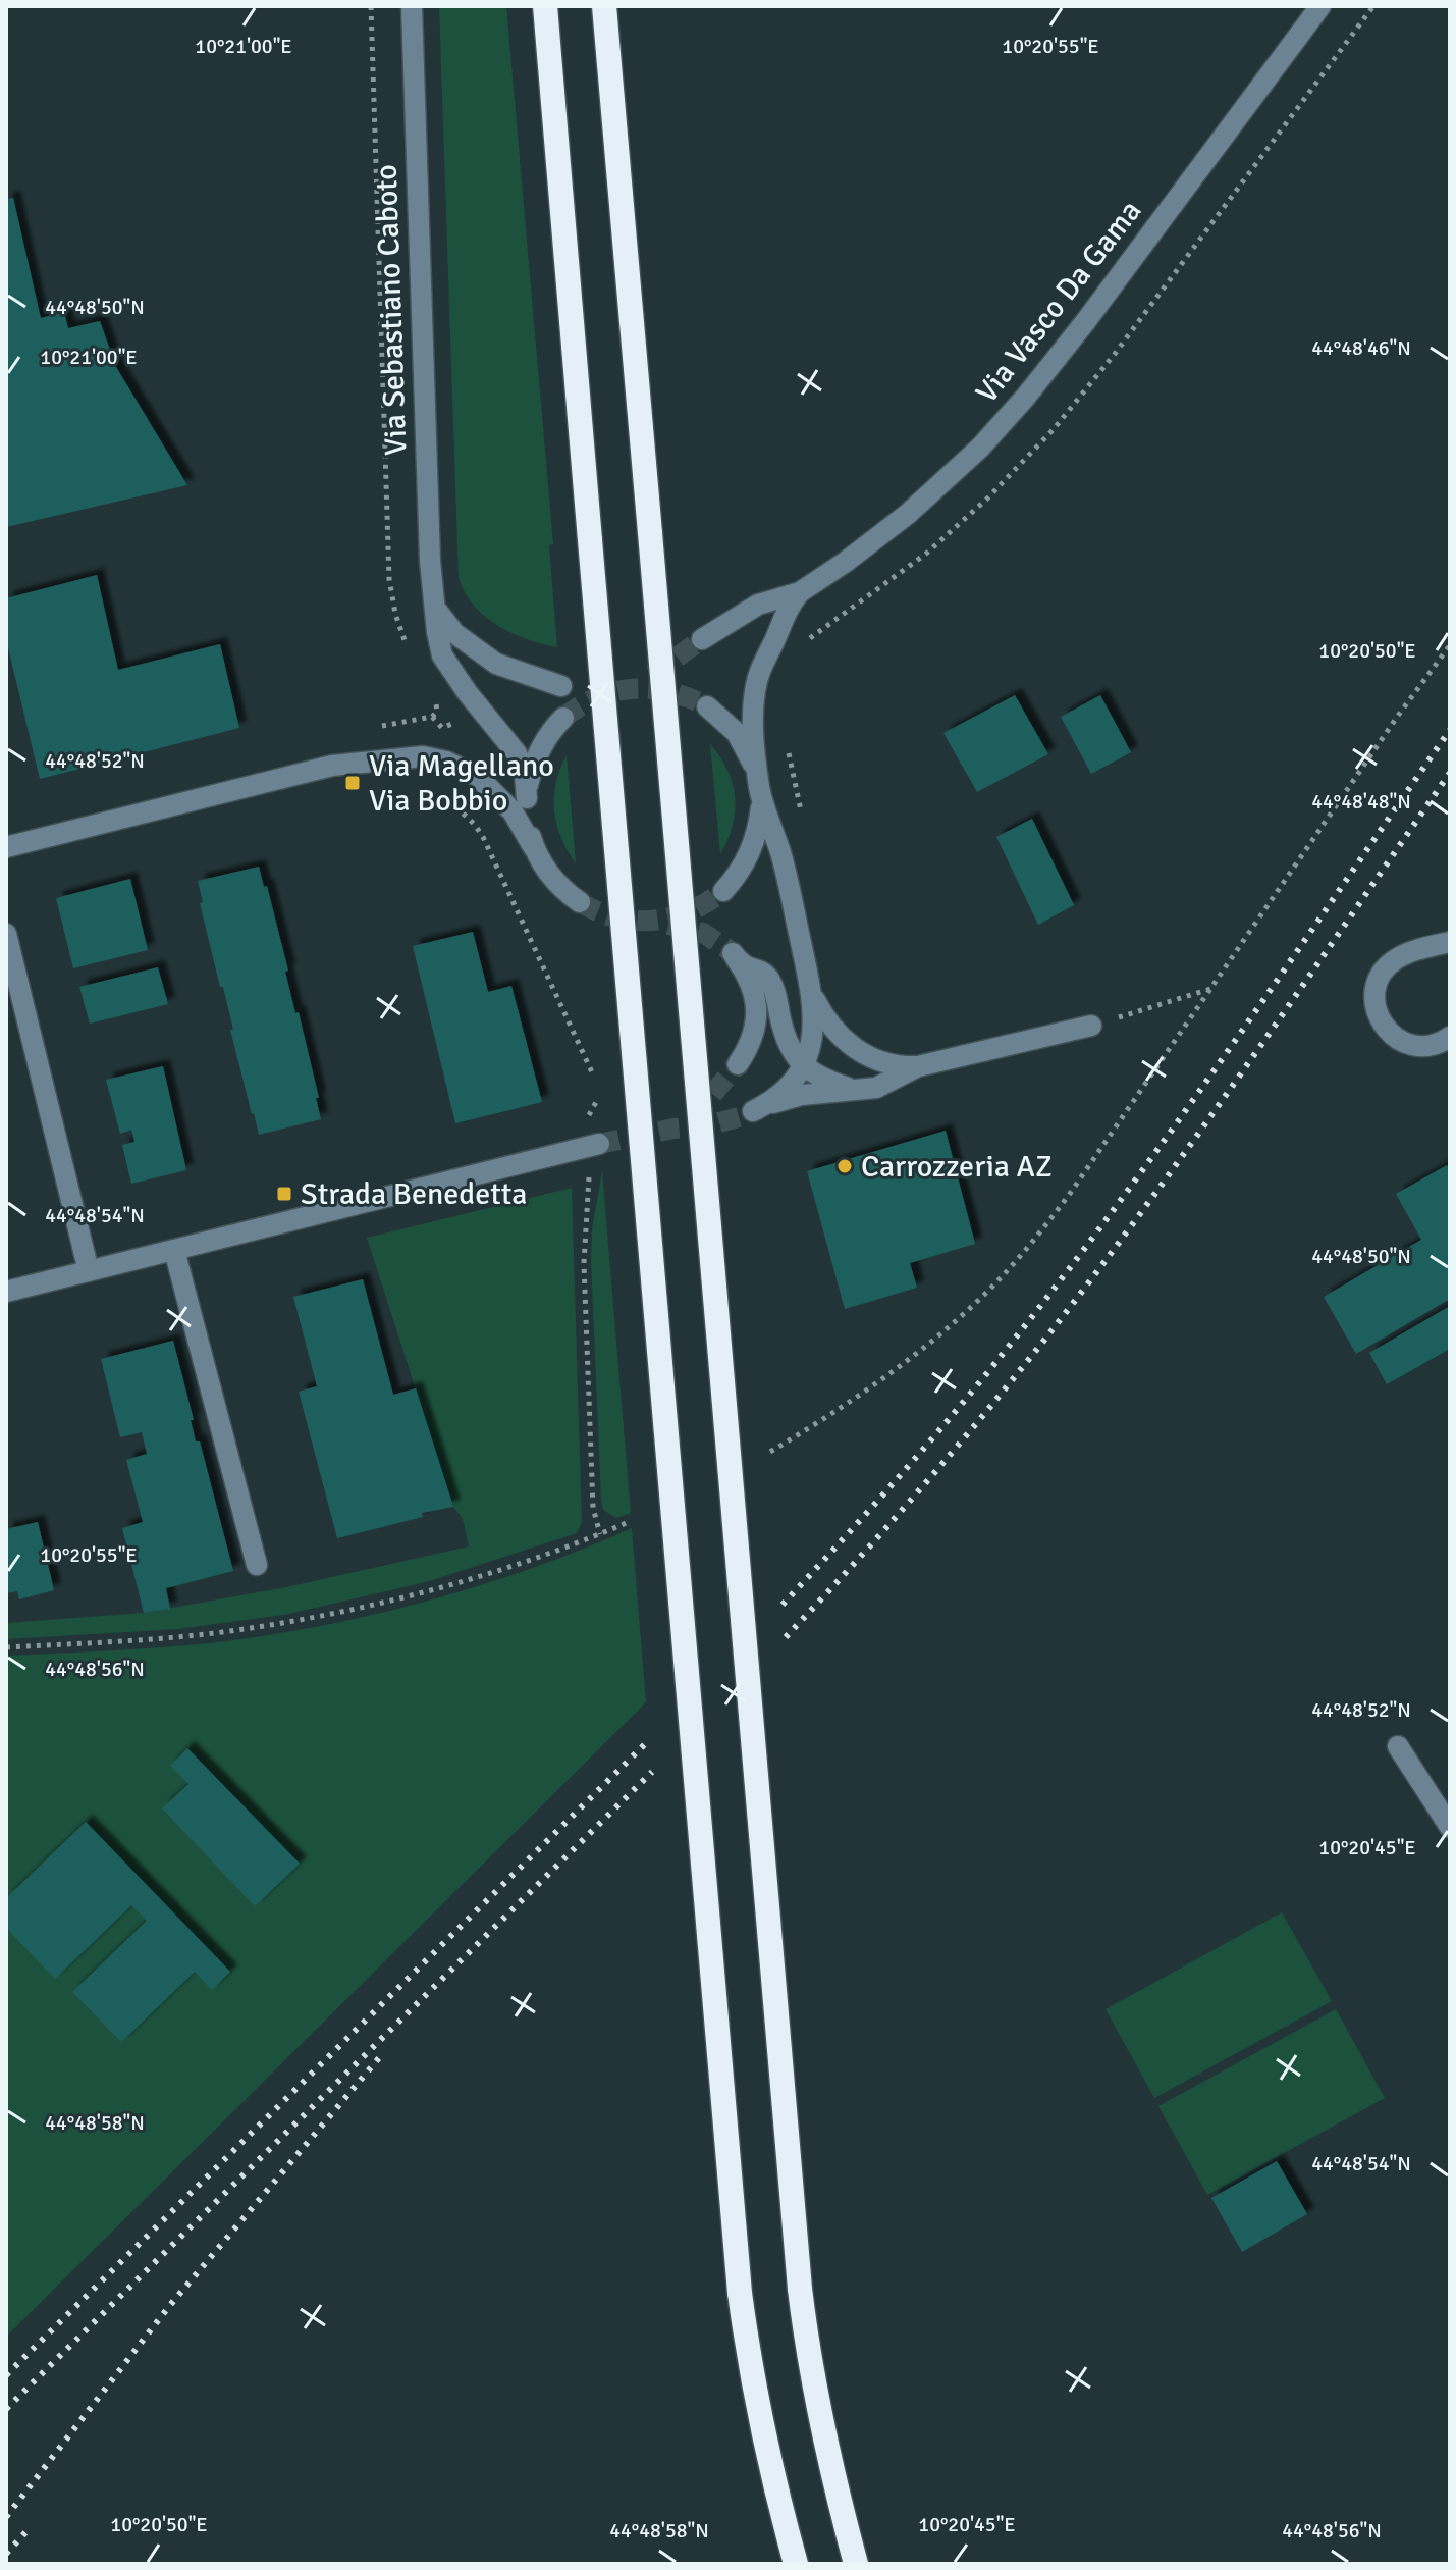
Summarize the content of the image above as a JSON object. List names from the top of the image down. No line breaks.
{"streets":{"street":["Via Vasco Da Gama","Via Sebastiano Caboto"]},"places":{"transit":["Via Magellano Via Bobbio","Strada Benedetta"],"other":["Carrozzeria AZ"]},"coordinates":["10°21'00\"E","10°20'55\"E","44°48'50\"N","44°48'46\"N","10°20'50\"E","44°48'52\"N","44°48'48\"N","44°48'54\"N","44°48'56\"N","10°20'45\"E","44°48'58\"N"]}
